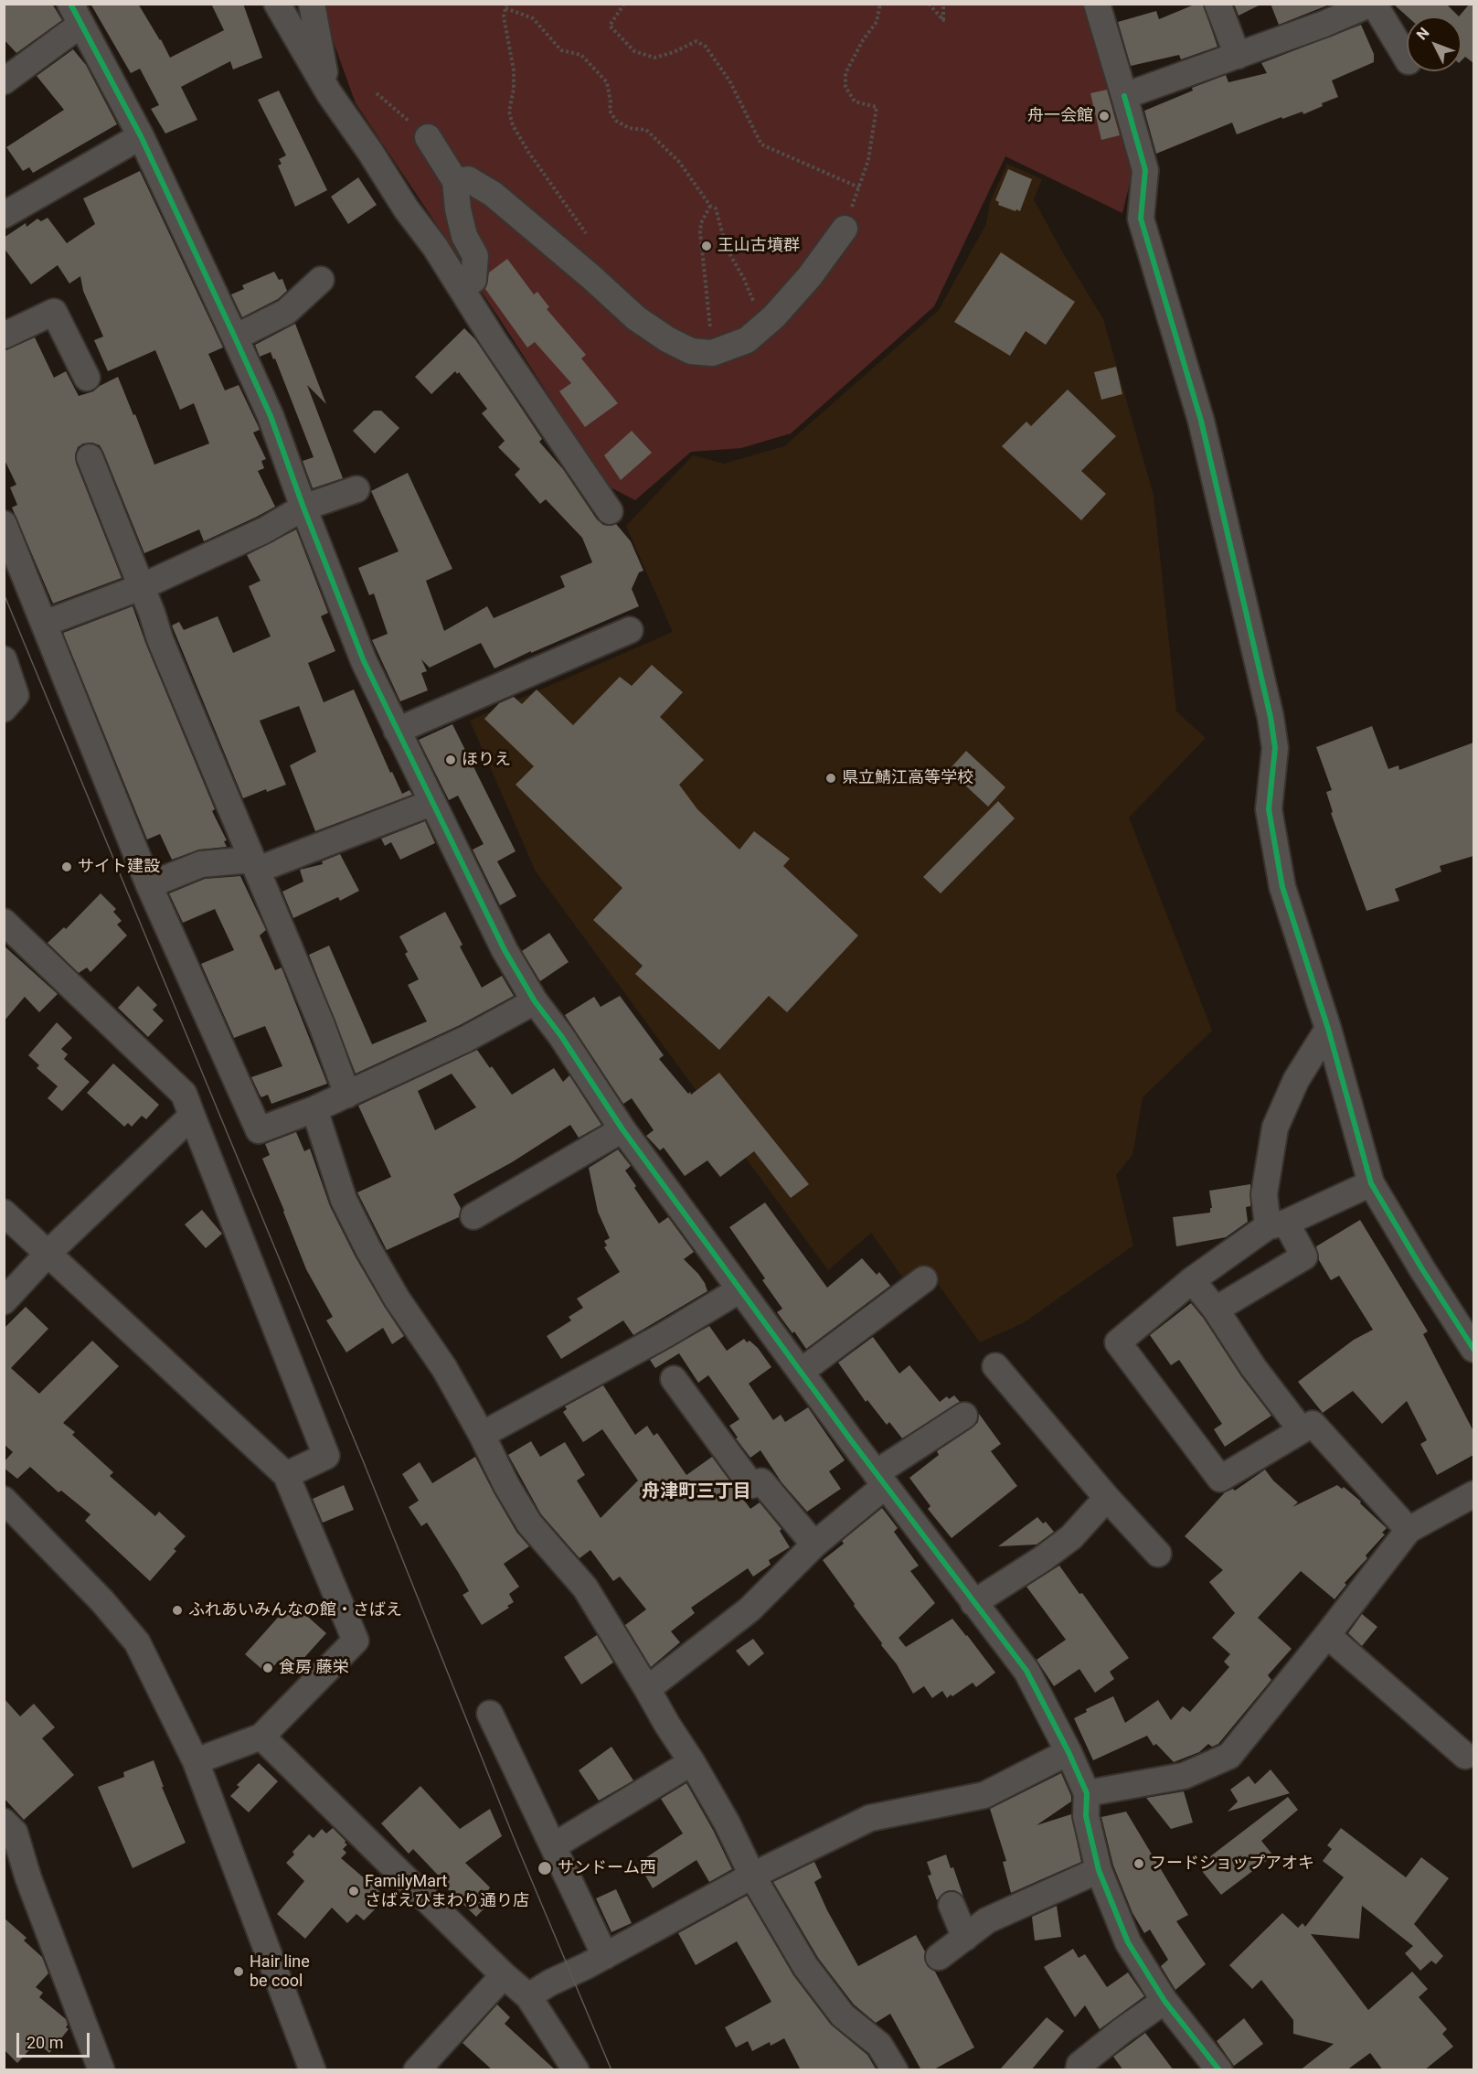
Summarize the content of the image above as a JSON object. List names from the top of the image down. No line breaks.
{"districts":["舟津町三丁目"],"places":["舟一会館","王山古墳群","ほりえ","県立鯖江高等学校","サイト建設","ふれあいみんなの館・さばえ","食房 藤栄","フードショップアオキ","サンドーム西","FamilyMart さばえひまわり通り店","Hair line be cool"],"scale_bar":"20 m","north":"top left"}
